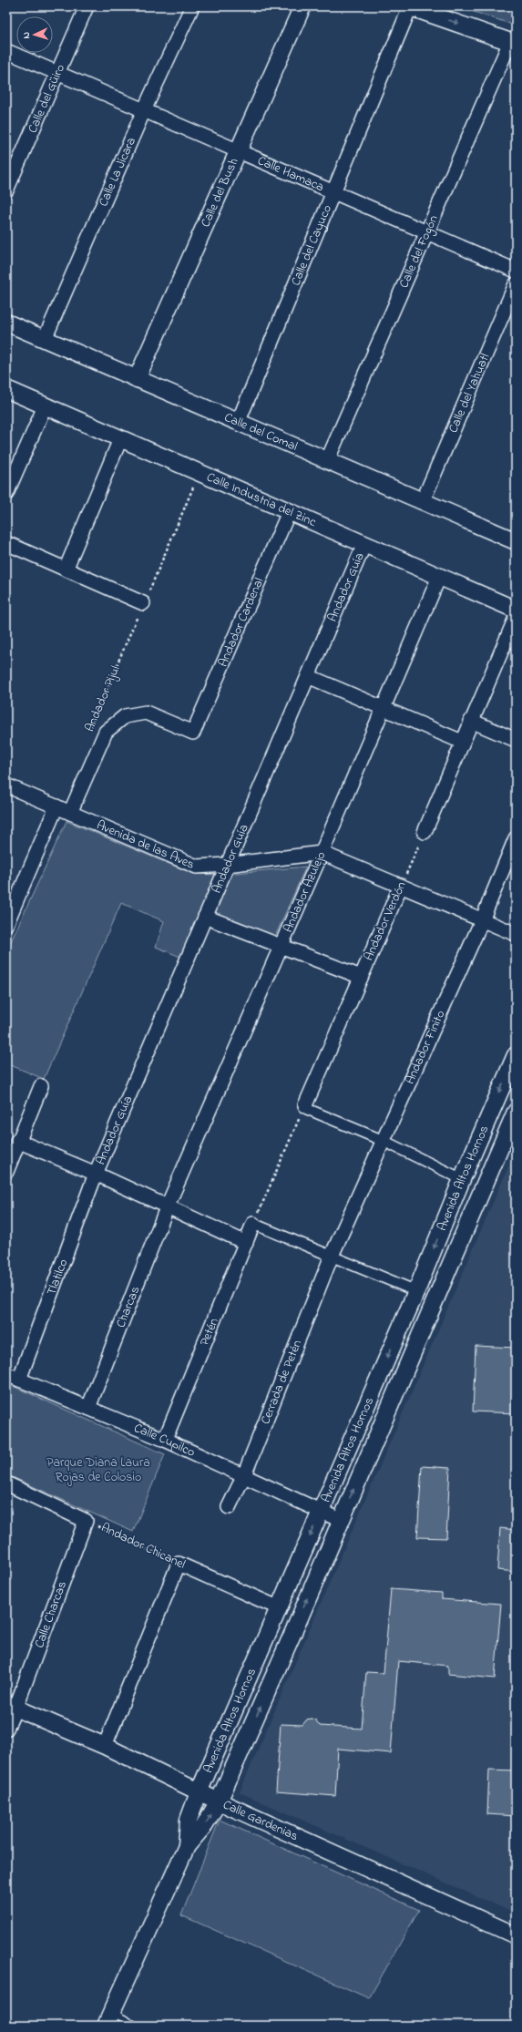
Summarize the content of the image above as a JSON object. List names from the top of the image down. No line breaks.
{"streets":{"street":["Calle del Güiro","Calle La Jícara","Calle Hamaca","Calle del Bush","Calle del Cayuco","Calle del Fogón","Calle del Yahuatl","Calle del Comal","Calle Industria del Zinc","Andador Guía","Andador Cardenal","Avenida de las Aves","Andador Azulejo","Andador Verdón","Andador Finito","Avenida Altos Hornos","Tlatilco","Charcas","Petén","Cerrada de Petén","Calle Cupilco","Andador Chicanel","Calle Charcas","Calle Gardenias"],"path":["Andador Pijul"]},"crossings":[["Calle del Güiro","Calle Hamaca"],["Calle La Jícara","Calle Hamaca"],["Calle La Jícara","Calle del Comal"],["Calle Hamaca","Calle del Bush"],["Calle Hamaca","Calle del Cayuco"],["Calle Hamaca","Calle del Fogón"],["Calle del Bush","Calle del Comal"],["Calle del Cayuco","Calle del Comal"],["Calle del Fogón","Calle del Comal"],["Calle del Yahuatl","Calle del Comal"],["Calle Industria del Zinc","Andador Guía"],["Calle Industria del Zinc","Andador Cardenal"],["Calle Industria del Zinc","Andador Pijul"],["Calle Industria del Zinc","Andador Azulejo"],["Andador Guía","Avenida de las Aves"],["Andador Guía","Tlatilco"],["Andador Cardenal","Avenida de las Aves"],["Avenida de las Aves","Andador Azulejo"],["Avenida de las Aves","Andador Verdón"],["Avenida de las Aves","Andador Finito"],["Andador Azulejo","Charcas"],["Andador Finito","Cerrada de Petén"],["Avenida Altos Hornos","Calle Cupilco"],["Avenida Altos Hornos","Andador Chicanel"],["Avenida Altos Hornos","Calle Gardenias"],["Tlatilco","Calle Cupilco"],["Charcas","Calle Cupilco"],["Petén","Calle Cupilco"],["Cerrada de Petén","Calle Cupilco"],["Andador Chicanel","Calle Charcas"],["Calle Charcas","Calle Gardenias"]],"parks":["Parque Diana Laura Rojas de Colosio"],"north":"left"}
